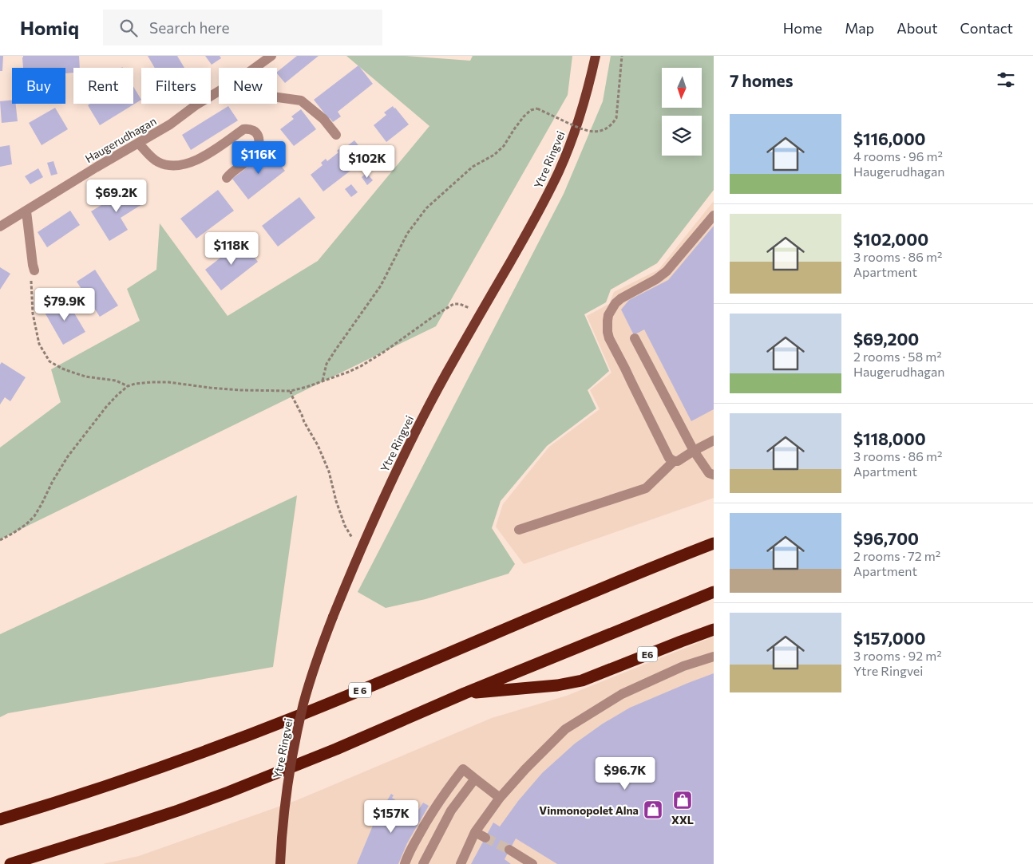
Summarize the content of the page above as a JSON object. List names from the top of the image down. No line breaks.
{"streets":{"highway":["E6","E 6"],"main road":["Ytre Ringvei"],"street":["Haugerudhagan"]},"places":{"shop":["XXL","Vinmonopolet Alna"]},"north":"bottom","page":{"header":"Homiq","search":"Search here","nav":["Home","Map","About","Contact"],"heading":"7 homes","chip":["Buy","Rent","Filters","New"],"list":[{"name":"$116,000","note":"4 rooms · 96 m² · Haugerudhagan"},{"name":"$102,000","note":"3 rooms · 86 m² · Apartment"},{"name":"$69,200","note":"2 rooms · 58 m² · Haugerudhagan"},{"name":"$118,000","note":"3 rooms · 86 m² · Apartment"},{"name":"$96,700","note":"2 rooms · 72 m² · Apartment"},{"name":"$157,000","note":"3 rooms · 92 m² · Ytre Ringvei"}],"price":["$116K","$102K","$69.2K","$118K","$79.9K","$96.7K","$157K"]}}
